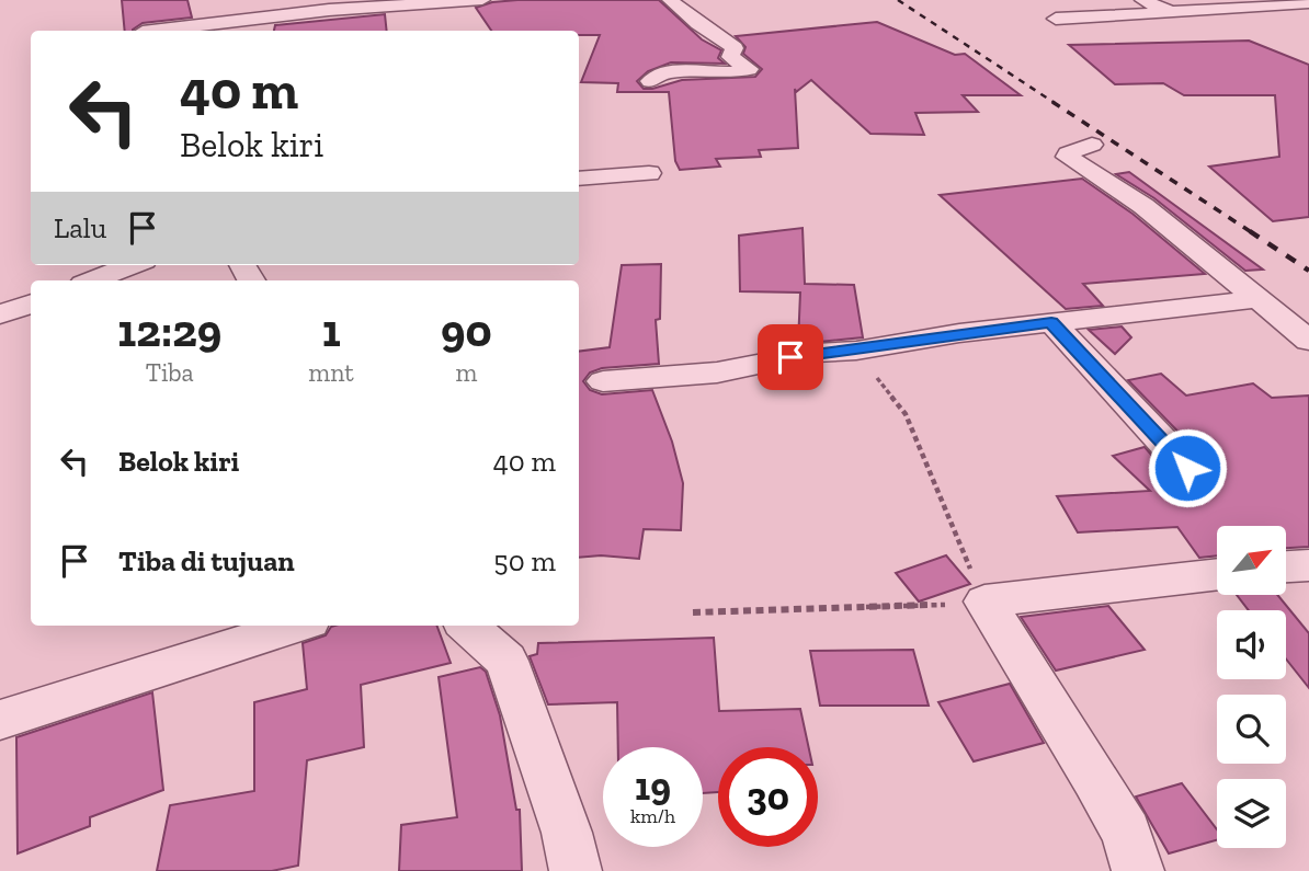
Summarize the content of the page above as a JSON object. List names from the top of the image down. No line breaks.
{"north":"top right","page":{"turn":["40 m","Belok kiri"],"then":"Lalu","eta":["12:29","Tiba","1","mnt","90","m"],"list":[{"name":"Belok kiri","value":"40 m"},{"name":"Tiba di tujuan","value":"50 m"}],"speed":"19 km/h","limit":"30"}}
